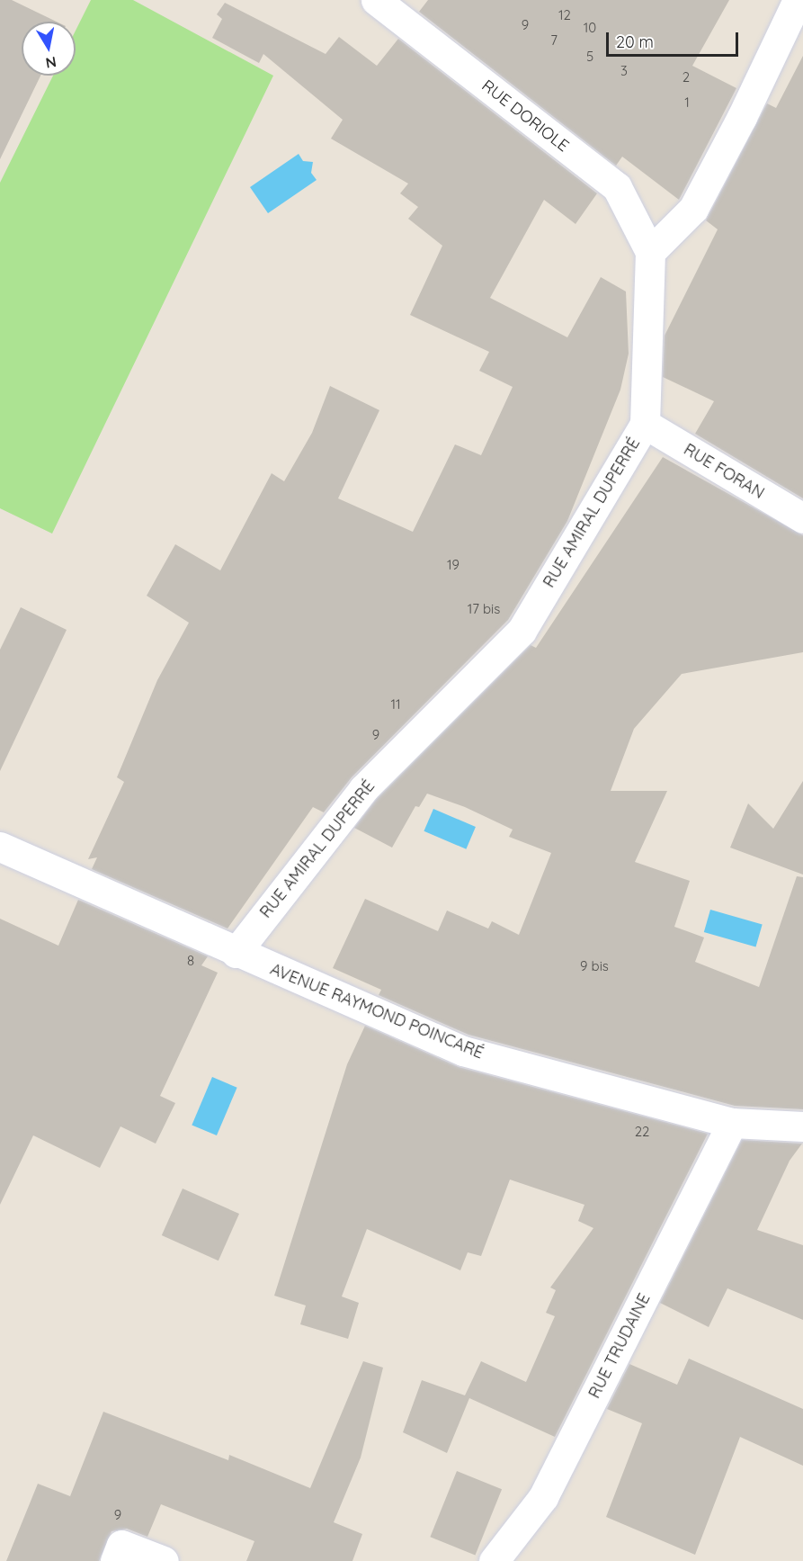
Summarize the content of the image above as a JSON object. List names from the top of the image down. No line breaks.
{"streets":{"street":["RUE DORIOLE","RUE FORAN","RUE AMIRAL DUPERRÉ","AVENUE RAYMOND POINCARÉ","RUE TRUDAINE"]},"crossings":[["RUE DORIOLE","RUE AMIRAL DUPERRÉ"],["RUE FORAN","RUE AMIRAL DUPERRÉ"],["RUE AMIRAL DUPERRÉ","AVENUE RAYMOND POINCARÉ"],["AVENUE RAYMOND POINCARÉ","RUE TRUDAINE"]],"house_numbers":["12","9","10","7","5","3","2","1","19","17 bis","11","9","8","9 bis","22","9"],"scale_bar":"20 m","north":"bottom"}
